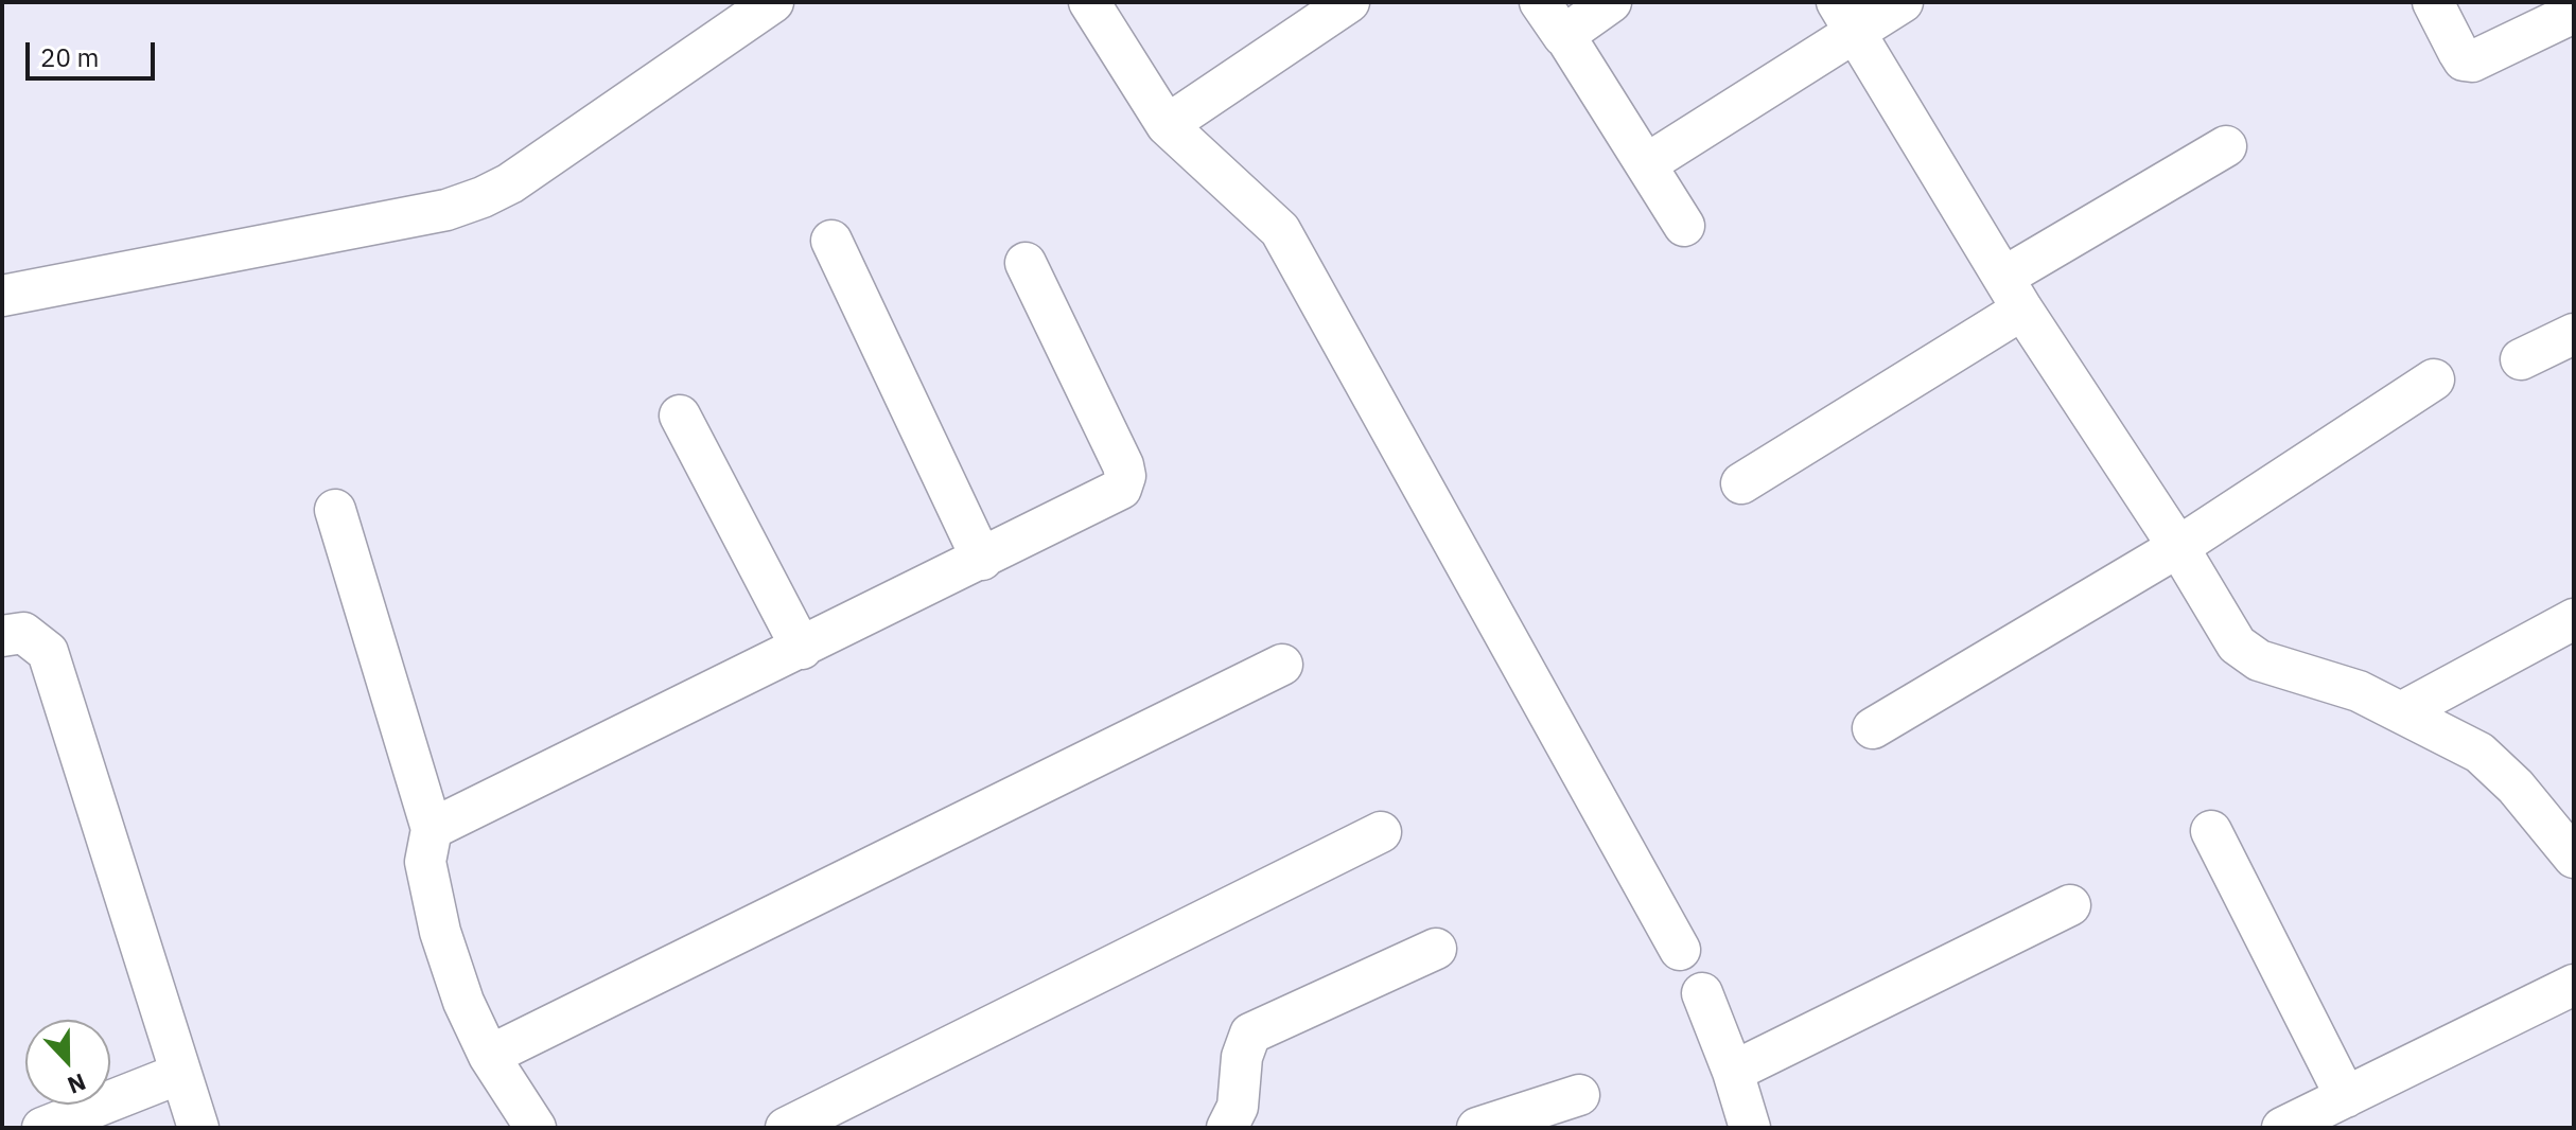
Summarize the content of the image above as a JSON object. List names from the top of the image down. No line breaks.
{"scale_bar":"20 m","north":"bottom"}
